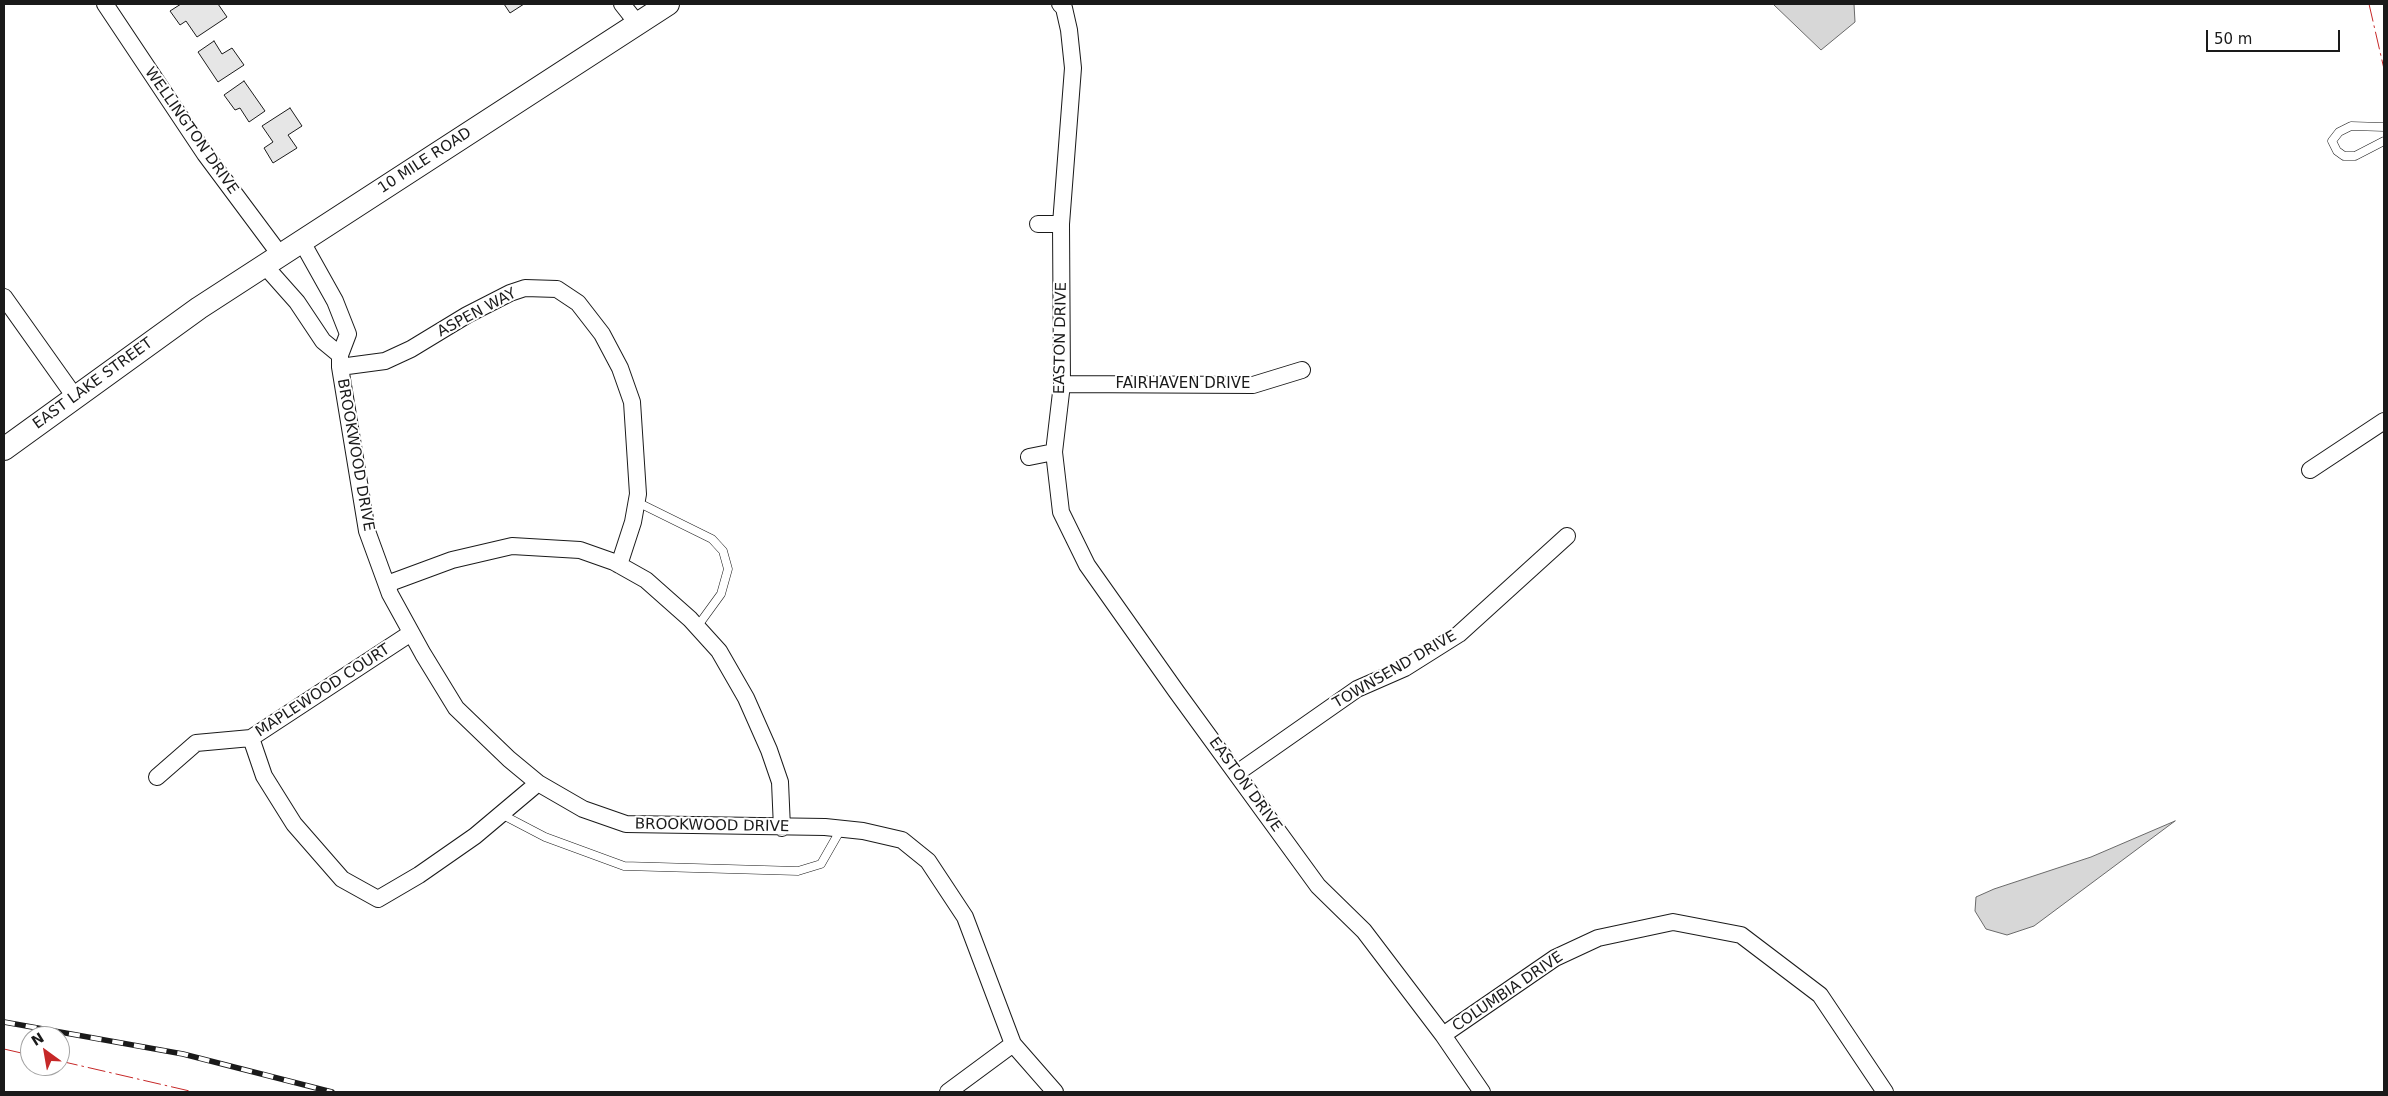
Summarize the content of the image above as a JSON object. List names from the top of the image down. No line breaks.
{"streets":{"main road":["10 MILE ROAD","EAST LAKE STREET"],"street":["WELLINGTON DRIVE","ASPEN WAY","EASTON DRIVE","FAIRHAVEN DRIVE","BROOKWOOD DRIVE","TOWNSEND DRIVE","MAPLEWOOD COURT","COLUMBIA DRIVE"]},"crossings":[["WELLINGTON DRIVE","10 MILE ROAD"],["10 MILE ROAD","EAST LAKE STREET"],["10 MILE ROAD","BROOKWOOD DRIVE"],["ASPEN WAY","BROOKWOOD DRIVE"],["EASTON DRIVE","FAIRHAVEN DRIVE"],["EASTON DRIVE","TOWNSEND DRIVE"],["EASTON DRIVE","COLUMBIA DRIVE"],["BROOKWOOD DRIVE","MAPLEWOOD COURT"]],"scale_bar":"50 m","north":"top left"}
